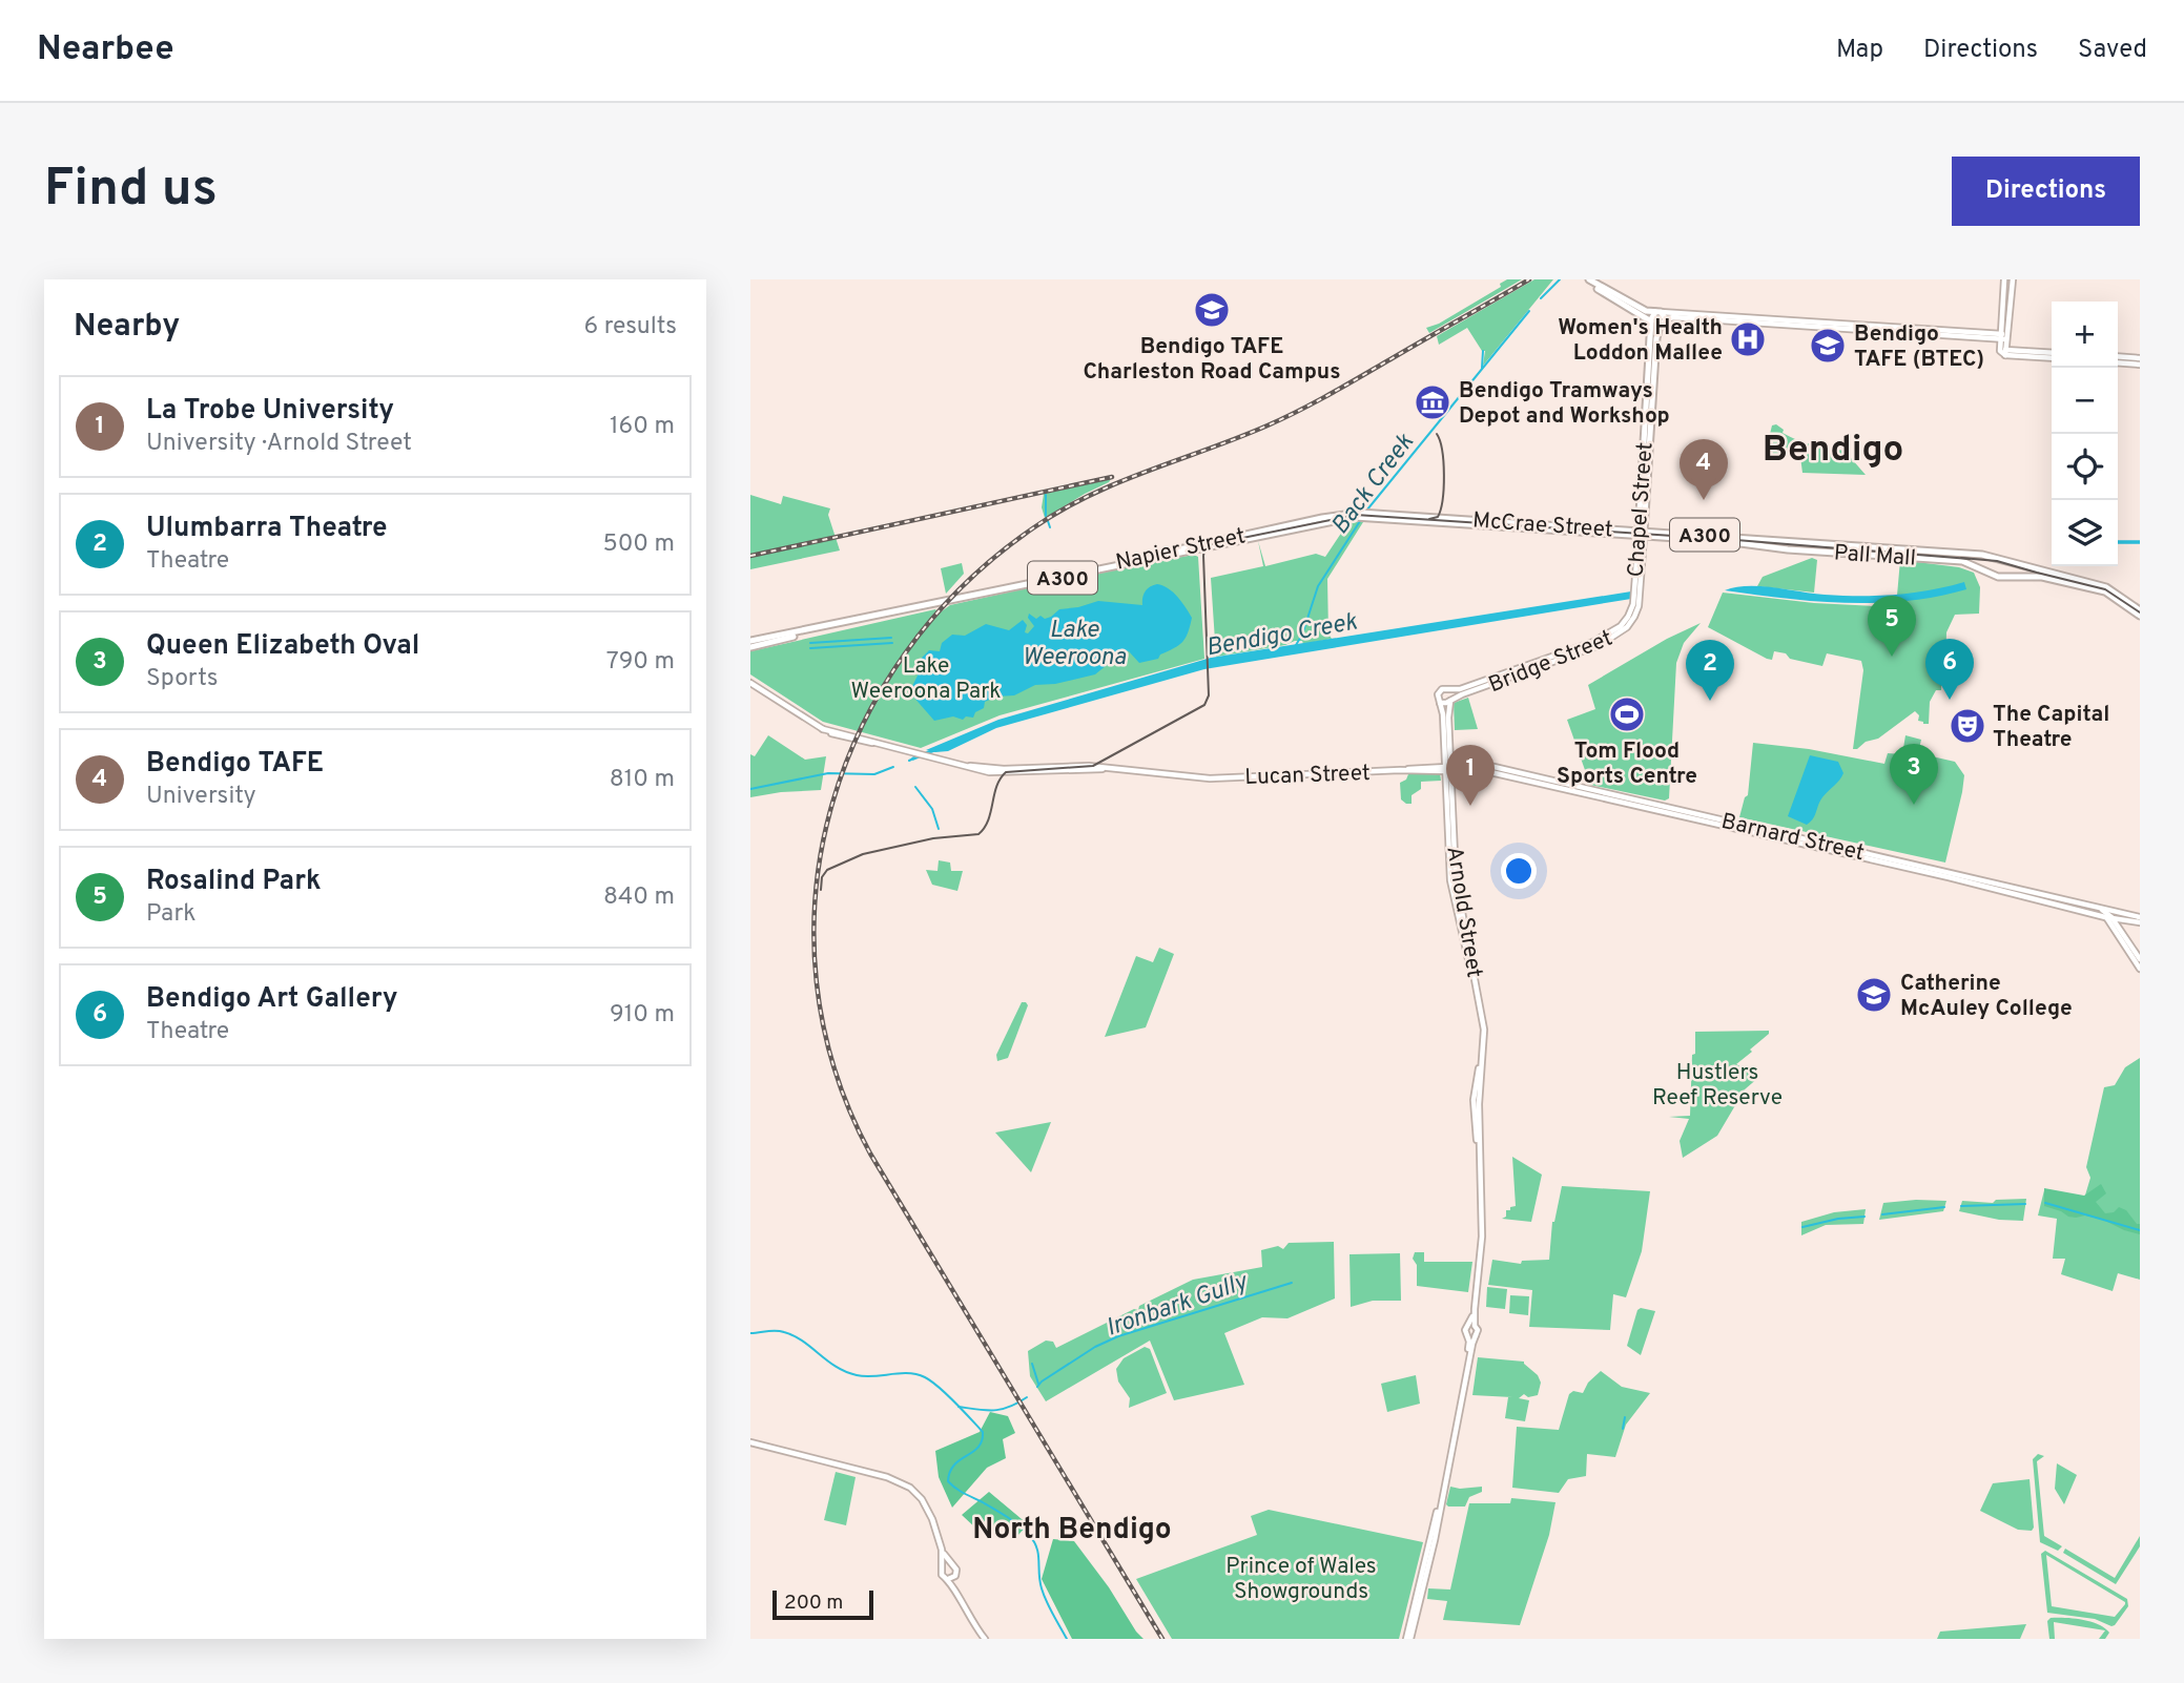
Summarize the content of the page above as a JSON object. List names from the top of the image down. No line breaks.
{"streets":{"main road":["Chapel Street","McCrae Street","A300","Napier Street","Pall Mall","Bridge Street","Lucan Street","Barnard Street","Arnold Street"]},"crossings":[["Chapel Street","McCrae Street"],["Chapel Street","Bridge Street"],["McCrae Street","Napier Street"],["McCrae Street","Pall Mall"],["A300","Pall Mall"],["Bridge Street","Arnold Street"],["Lucan Street","Barnard Street"],["Lucan Street","Arnold Street"],["Barnard Street","Arnold Street"]],"districts":["Bendigo","North Bendigo"],"water":["Back Creek","Lake Weeroona","Bendigo Creek","Ironbark Gully"],"parks":["Lake Weeroona Park","Hustlers Reef Reserve","Prince of Wales Showgrounds"],"places":{"school or university":["Bendigo TAFE Charleston Road Campus","Bendigo TAFE (BTEC)","Catherine McAuley College"],"hospital":["Women's Health Loddon Mallee"],"museum":["Bendigo Tramways Depot and Workshop"],"sports":["Tom Flood Sports Centre"],"theatre":["The Capital Theatre"]},"scale_bar":"200 m","page":{"header":"Nearbee","nav":["Map","Directions","Saved"],"buttons":"Directions","title":"Find us","heading":["Nearby","6 results"],"map_buttons":["+","−"],"list":[{"mark":"1","name":"La Trobe University","note":"University · Arnold Street","value":"160 m"},{"mark":"2","name":"Ulumbarra Theatre","note":"Theatre","value":"500 m"},{"mark":"3","name":"Queen Elizabeth Oval","note":"Sports","value":"790 m"},{"mark":"4","name":"Bendigo TAFE","note":"University","value":"810 m"},{"mark":"5","name":"Rosalind Park","note":"Park","value":"840 m"},{"mark":"6","name":"Bendigo Art Gallery","note":"Theatre","value":"910 m"}],"pins":["4","5","6","2","3","1"],"scale":"200 m"}}
